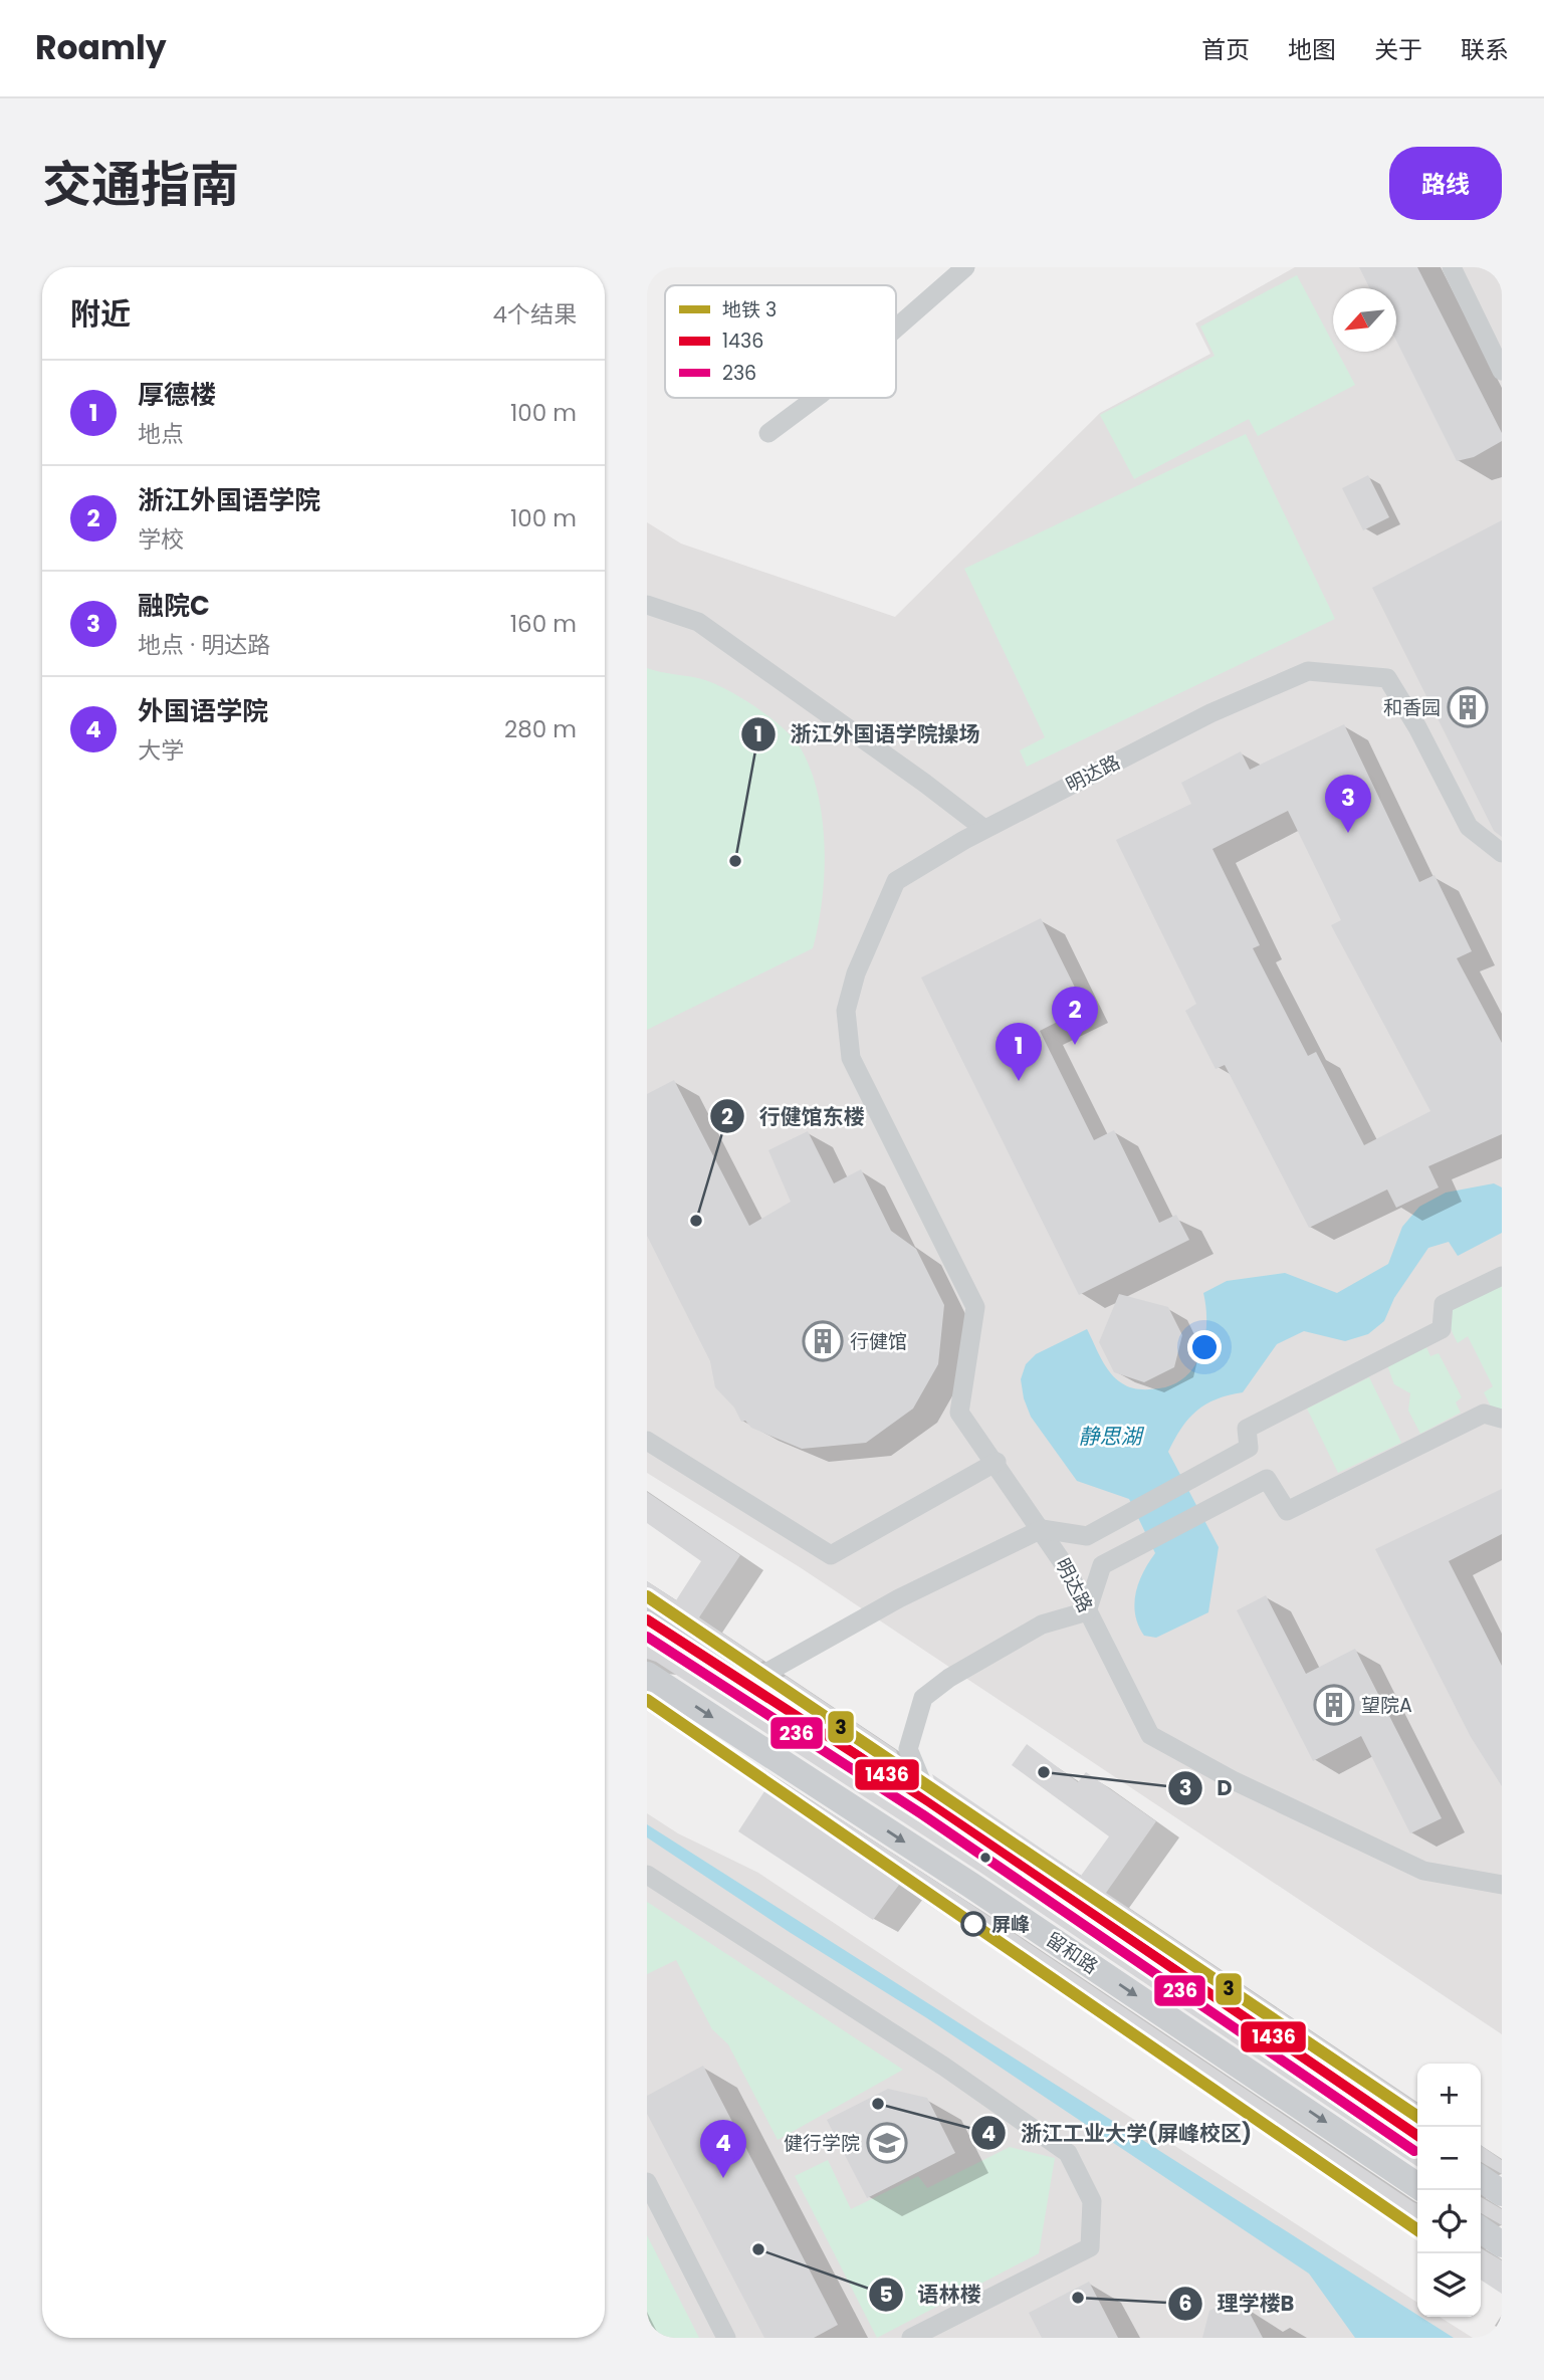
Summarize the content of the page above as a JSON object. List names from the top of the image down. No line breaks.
{"streets":{"main road":["留和路"],"street":["明达路"]},"water":["静思湖"],"places":{"building":["和香园","行健馆","望院A"],"other":["浙江外国语学院操场","行健馆东楼","D","屏峰","浙江工业大学(屏峰校区)","语林楼","理学楼B"],"school or university":["健行学院"]},"lines":["metro line 3","transit line 1436","transit line 236"],"legend":["地铁 3","1436","236"],"north":"bottom left","page":{"header":"Roamly","nav":["首页","地图","关于","联系"],"title":"交通指南","buttons":"路线","heading":["附近","4个结果"],"list":[{"mark":"1","name":"厚德楼","note":"地点","value":"100 m"},{"mark":"2","name":"浙江外国语学院","note":"学校","value":"100 m"},{"mark":"3","name":"融院C","note":"地点 · 明达路","value":"160 m"},{"mark":"4","name":"外国语学院","note":"大学","value":"280 m"}],"pins":["3","2","1","4"],"map_buttons":["+","−"]}}
